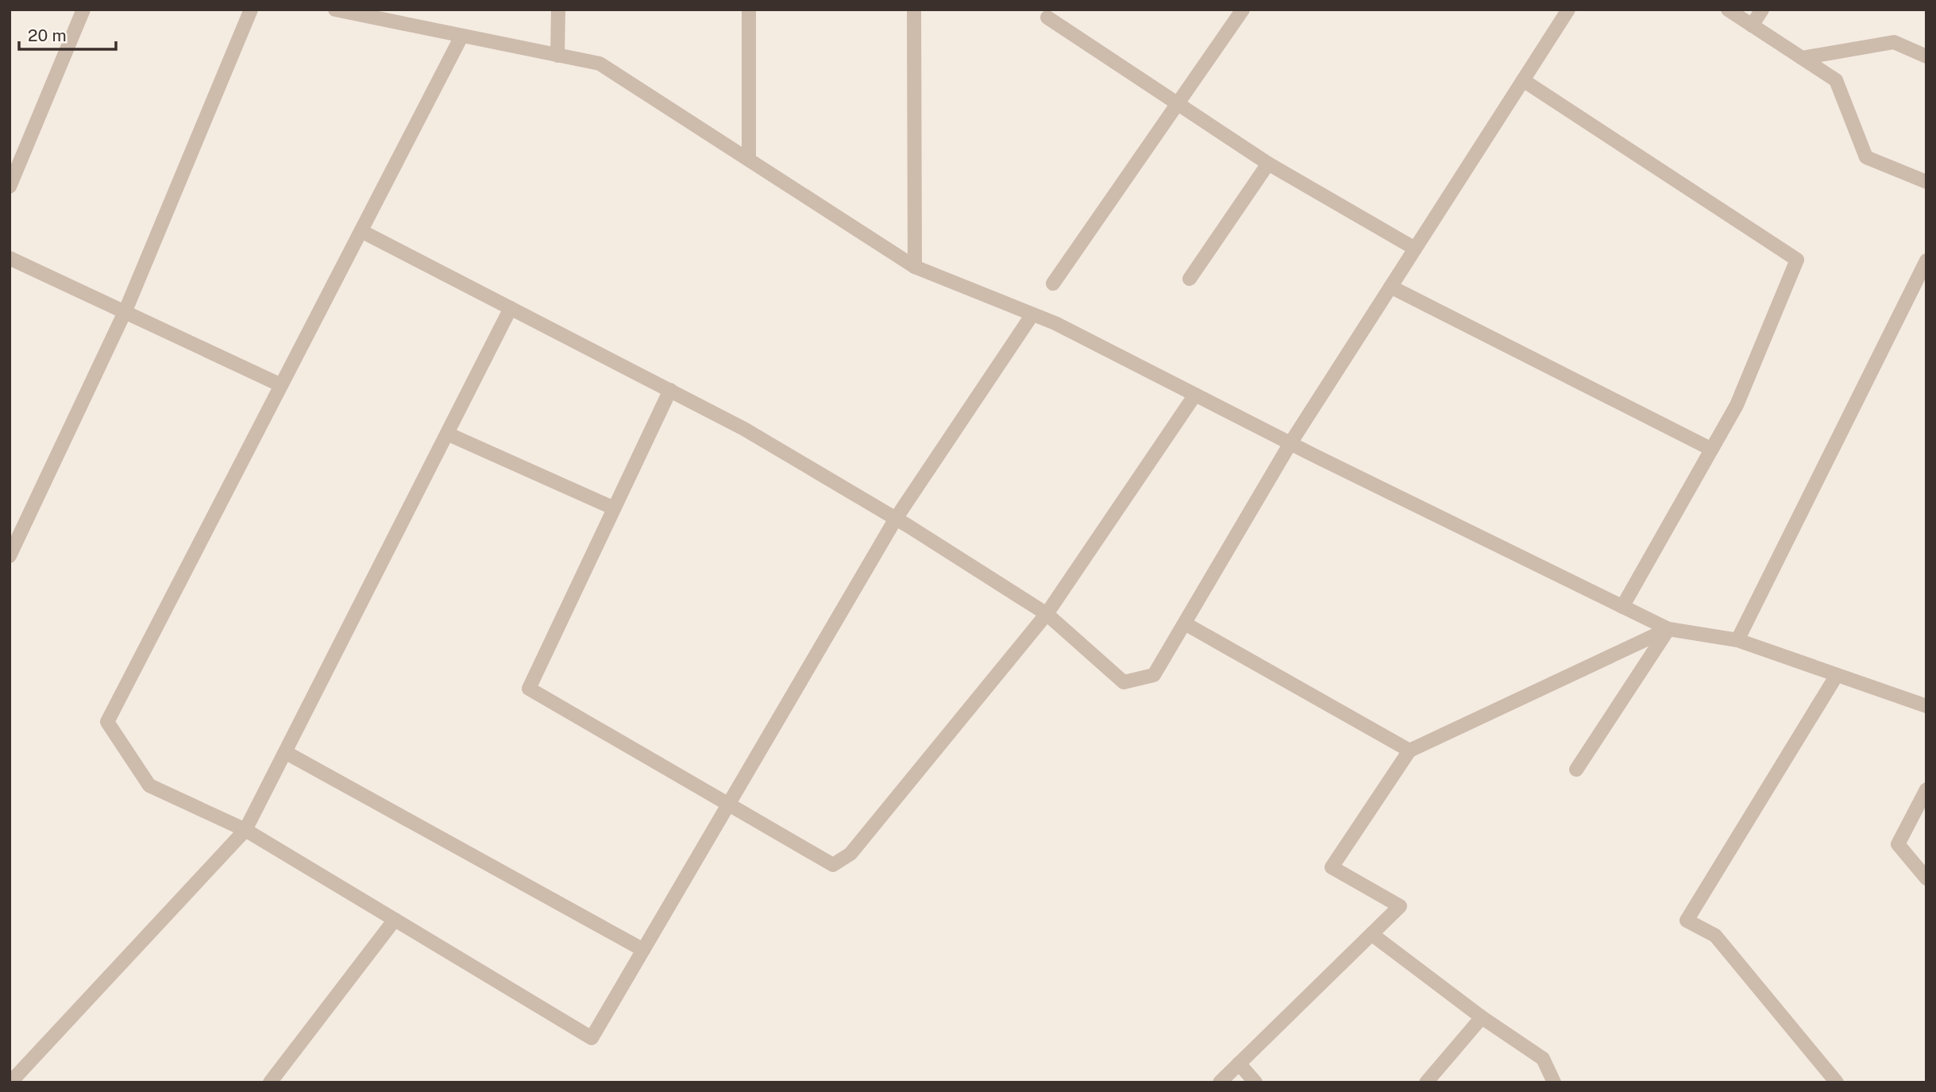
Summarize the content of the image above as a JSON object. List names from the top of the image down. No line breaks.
{"scale_bar":"20 m"}
